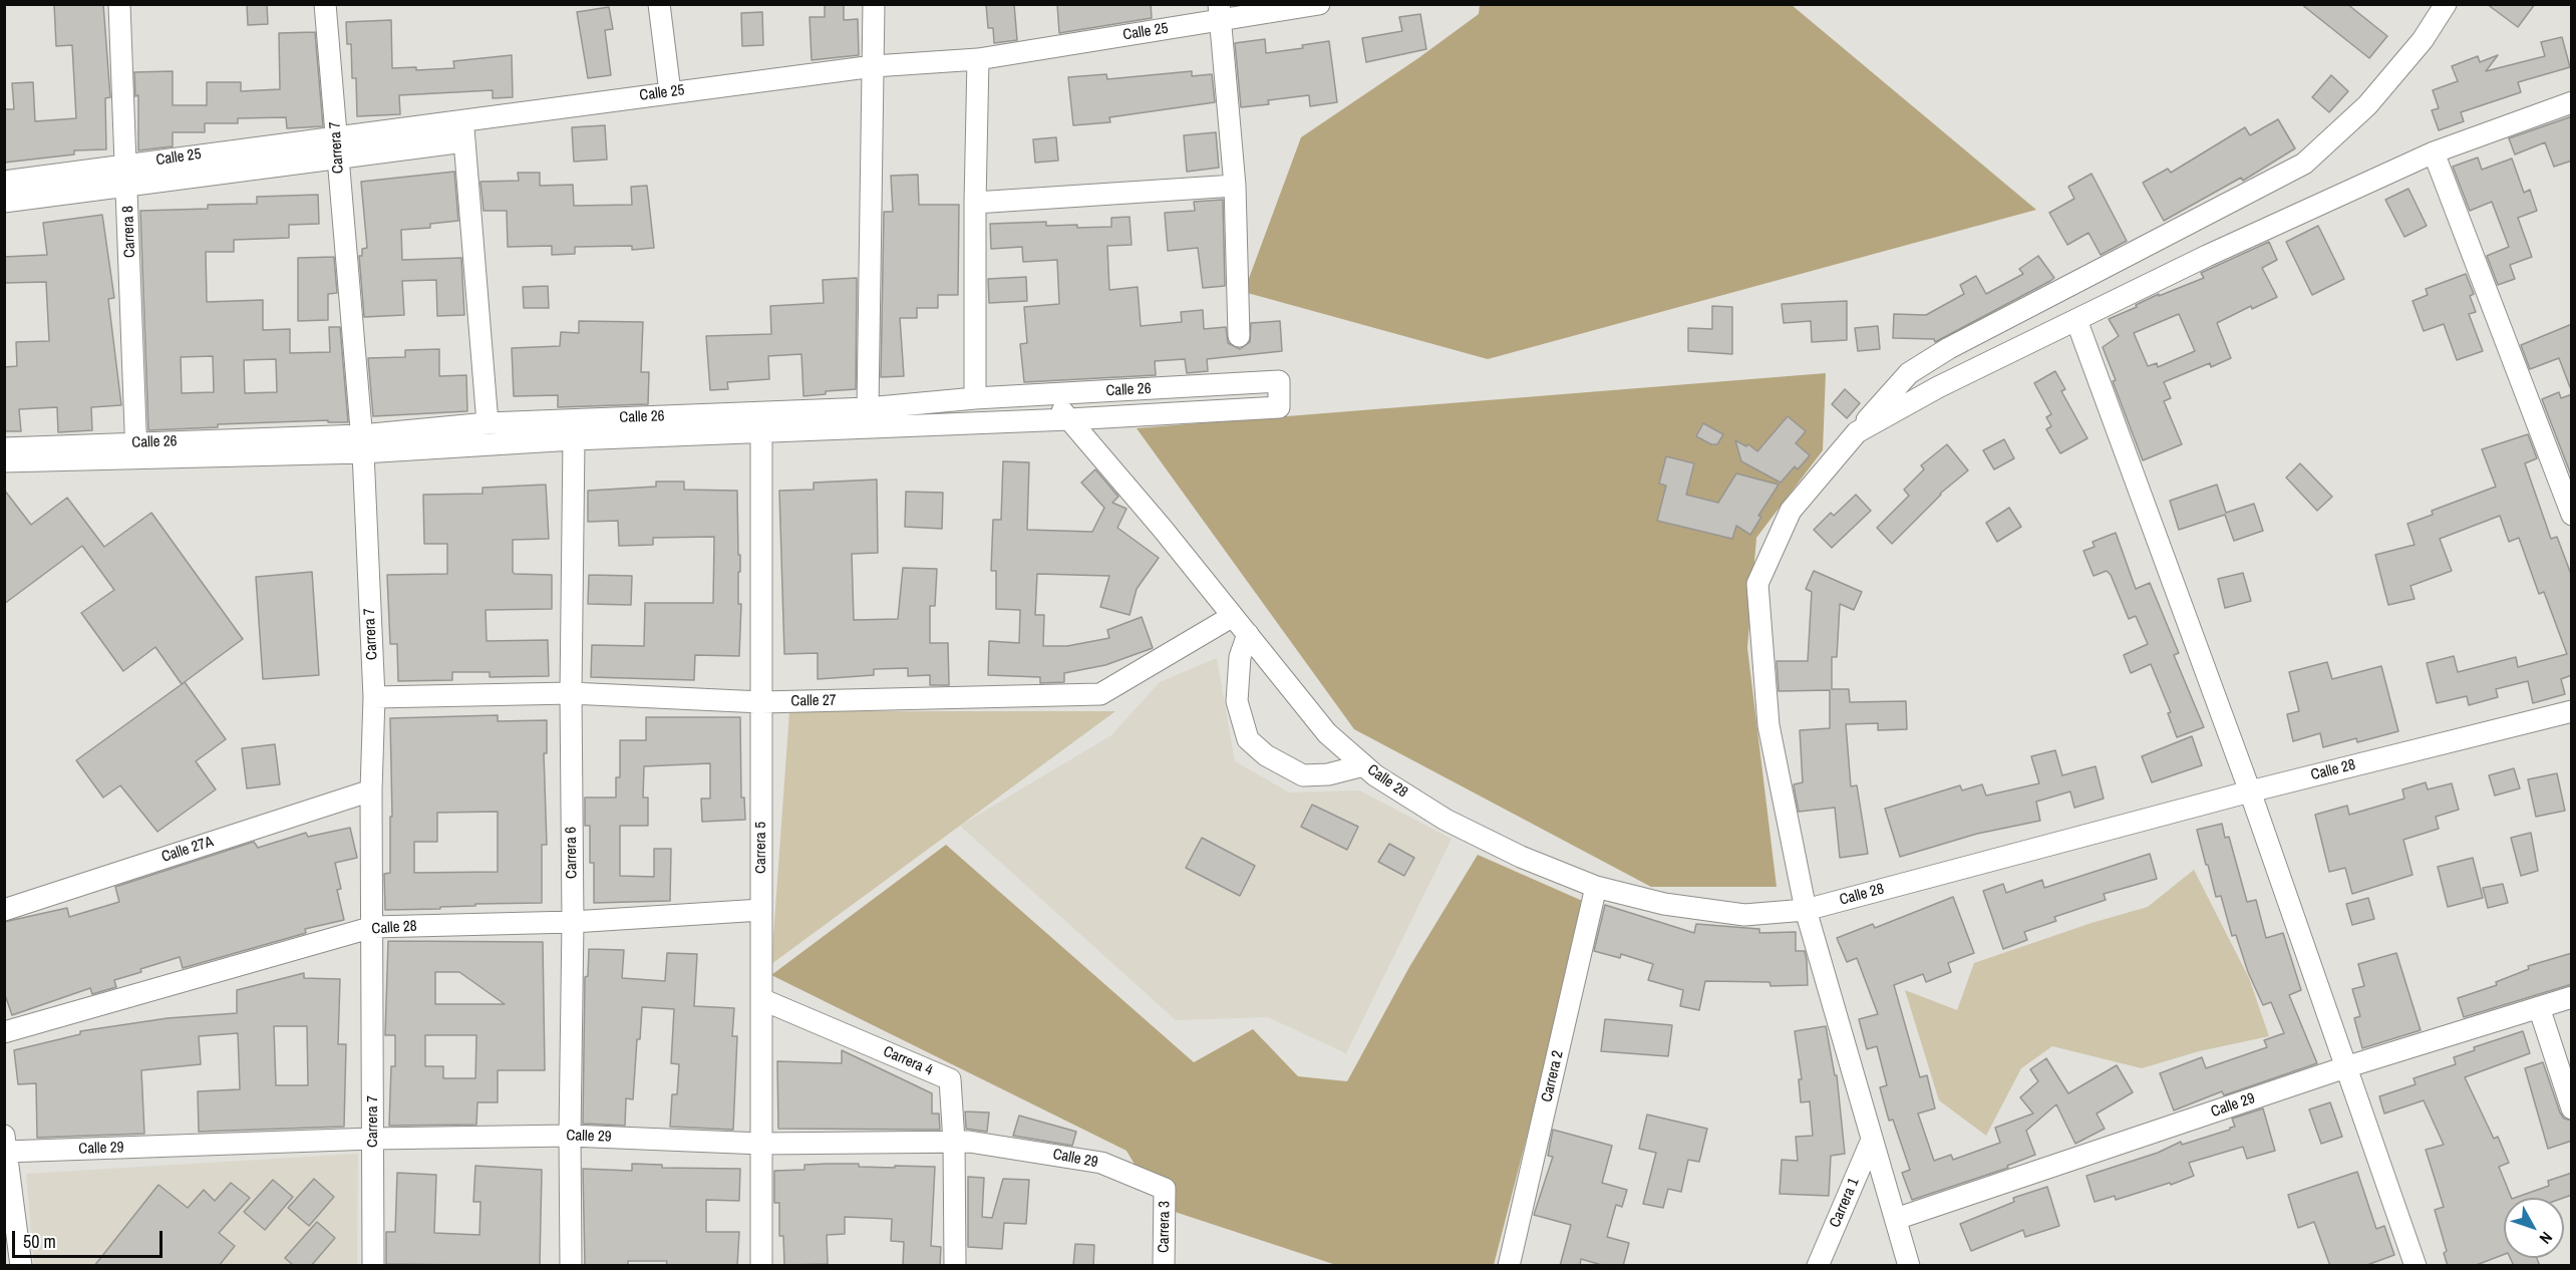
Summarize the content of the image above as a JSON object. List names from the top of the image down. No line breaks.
{"streets":{"street":["Calle 25","Carrera 7","Carrera 8","Calle 26","Calle 27","Calle 28","Carrera 5","Calle 27A","Carrera 6","Carrera 4","Carrera 2","Calle 29","Carrera 1","Carrera 3"]},"crossings":[["Calle 25","Carrera 7"],["Calle 25","Carrera 8"],["Carrera 7","Calle 26"],["Carrera 7","Calle 27"],["Carrera 7","Calle 28"],["Carrera 7","Calle 27A"],["Carrera 7","Calle 29"],["Carrera 8","Calle 26"],["Calle 26","Calle 28"],["Calle 26","Carrera 5"],["Calle 26","Carrera 6"],["Calle 27","Calle 28"],["Calle 27","Carrera 5"],["Calle 27","Carrera 6"],["Calle 28","Carrera 5"],["Calle 28","Carrera 6"],["Calle 28","Carrera 2"],["Carrera 5","Carrera 4"],["Carrera 5","Calle 29"],["Carrera 6","Calle 29"],["Carrera 4","Calle 29"],["Calle 29","Carrera 3"]],"scale_bar":"50 m","north":"bottom right"}
